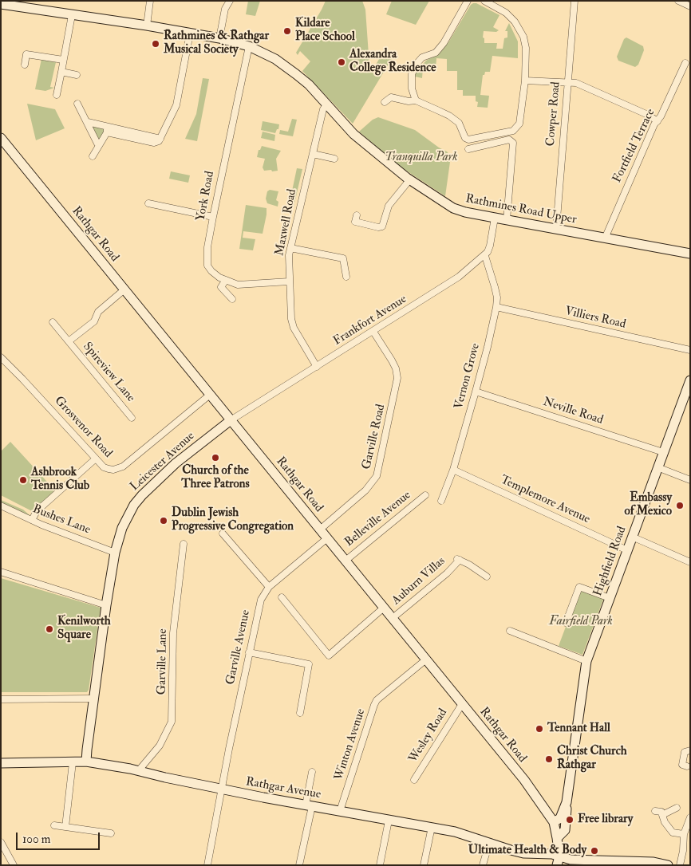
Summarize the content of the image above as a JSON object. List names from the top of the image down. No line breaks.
{"streets":{"main road":["Rathmines Road Upper","Rathgar Road","Leicester Avenue","Highfield Road","Rathgar Avenue"],"street":["Cowper Road","Fortfield Terrace","York Road","Maxwell Road","Villiers Road","Frankfort Avenue","Spireview Lane","Vernon Grove","Neville Road","Grosvenor Road","Garville Road","Templemore Avenue","Belleville Avenue","Bushes Lane","Auburn Villas","Garville Avenue","Garville Lane","Wesley Road","Winton Avenue"]},"crossings":[["Cowper Road","Rathmines Road Upper"],["Fortfield Terrace","Rathmines Road Upper"],["York Road","Rathmines Road Upper"],["York Road","Maxwell Road"],["Rathmines Road Upper","Maxwell Road"],["Maxwell Road","Frankfort Avenue"],["Rathgar Road","Frankfort Avenue"],["Rathgar Road","Spireview Lane"],["Rathgar Road","Grosvenor Road"],["Rathgar Road","Garville Road"],["Rathgar Road","Leicester Avenue"],["Rathgar Road","Belleville Avenue"],["Rathgar Road","Highfield Road"],["Rathgar Road","Auburn Villas"],["Rathgar Road","Garville Avenue"],["Rathgar Road","Wesley Road"],["Rathgar Road","Winton Avenue"],["Rathgar Road","Rathgar Avenue"],["Villiers Road","Vernon Grove"],["Frankfort Avenue","Vernon Grove"],["Frankfort Avenue","Garville Road"],["Frankfort Avenue","Leicester Avenue"],["Vernon Grove","Neville Road"],["Vernon Grove","Templemore Avenue"],["Neville Road","Highfield Road"],["Leicester Avenue","Bushes Lane"],["Leicester Avenue","Rathgar Avenue"],["Templemore Avenue","Highfield Road"],["Garville Avenue","Rathgar Avenue"],["Garville Lane","Rathgar Avenue"],["Winton Avenue","Rathgar Avenue"]],"parks":["Tranquilla Park","Fairfield Park"],"places":["Kildare Place School","Rathmines & Rathgar Musical Society","Alexandra College Residence","Church of the Three Patrons","Ashbrook Tennis Club","Embassy of Mexico","Dublin Jewish Progressive Congregation","Kenilworth Square","Tennant Hall","Christ Church Rathgar","Free library","Ultimate Health & Body"],"scale_bar":"100 m"}
